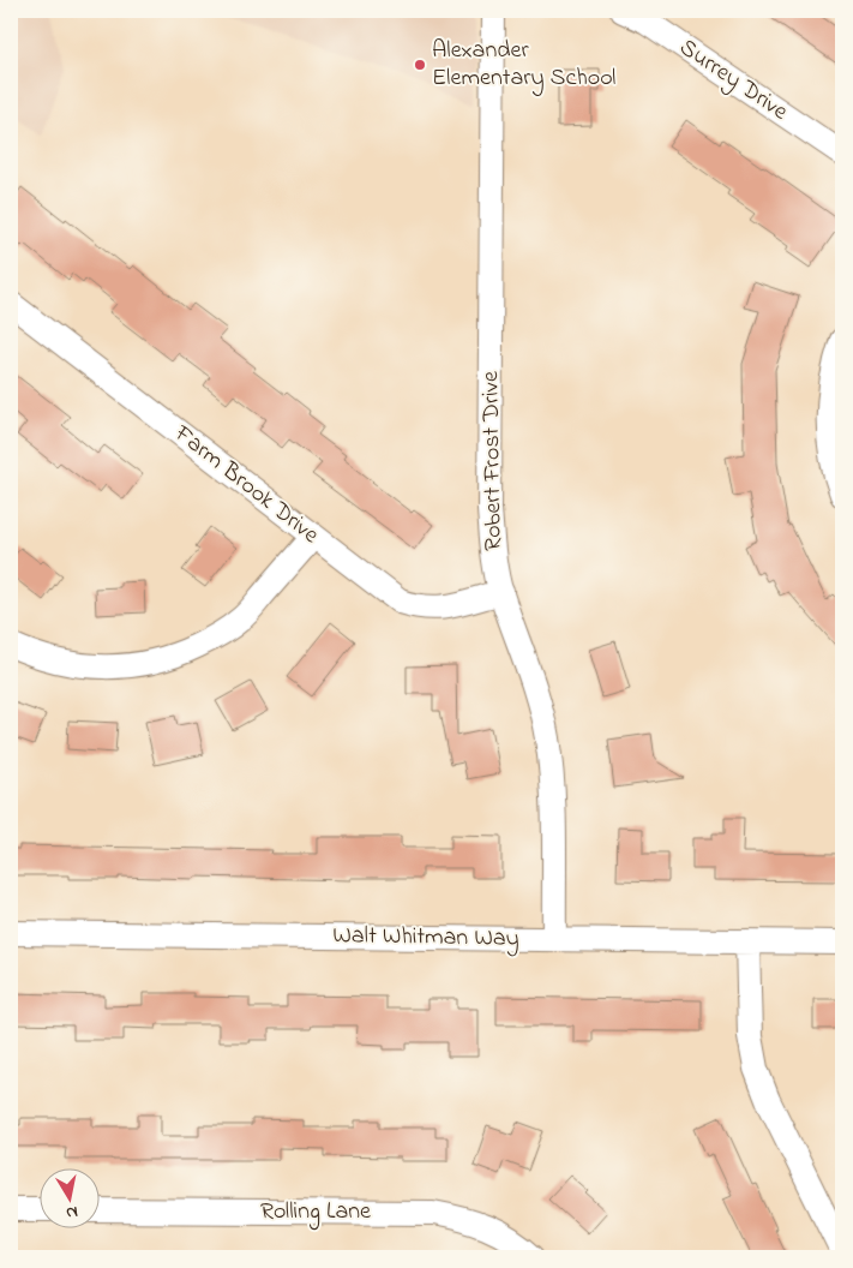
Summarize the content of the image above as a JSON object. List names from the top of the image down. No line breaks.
{"streets":{"street":["Surrey Drive","Robert Frost Drive","Farm Brook Drive","Walt Whitman Way","Rolling Lane"]},"crossings":[["Robert Frost Drive","Farm Brook Drive"],["Robert Frost Drive","Walt Whitman Way"]],"places":["Alexander Elementary School"],"north":"bottom"}
